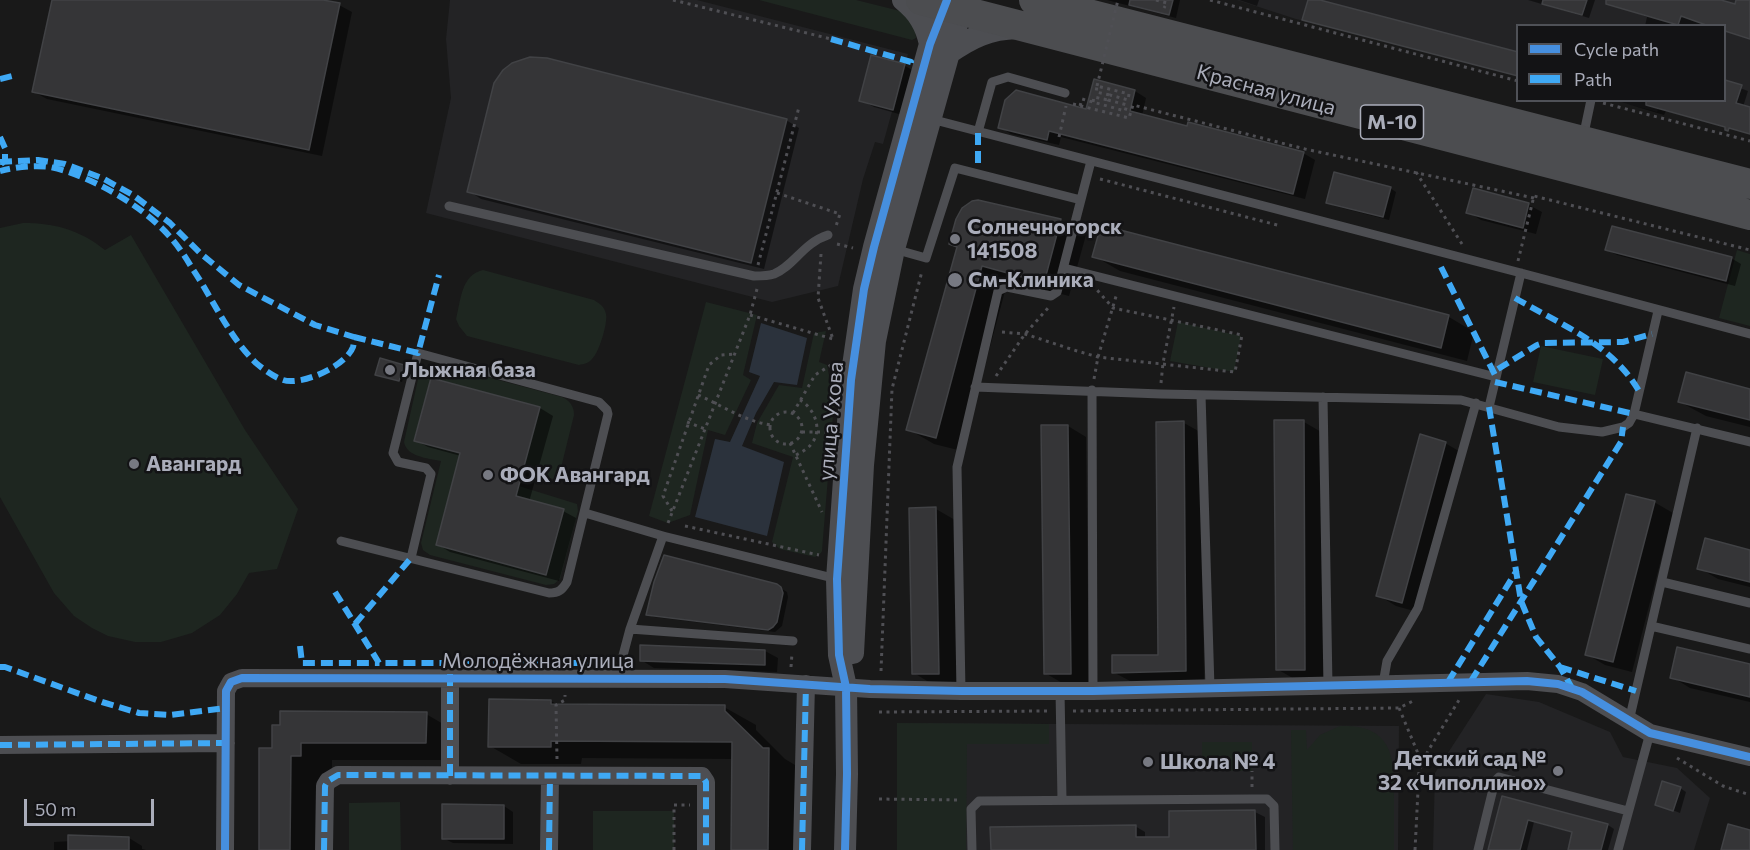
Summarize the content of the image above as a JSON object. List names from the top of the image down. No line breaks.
{"streets":{"highway":["Красная улица","М-10"],"street":["улица Ухова","Молодёжная улица"]},"crossings":[["Красная улица","улица Ухова"],["улица Ухова","Молодёжная улица"]],"places":["Солнечногорск 141508","См-Клиника","Лыжная база","Авангард","ФОК Авангард","Школа № 4","Детский сад № 32 «Чиполлино»"],"legend":["Cycle path","Path"],"scale_bar":"50 m"}
